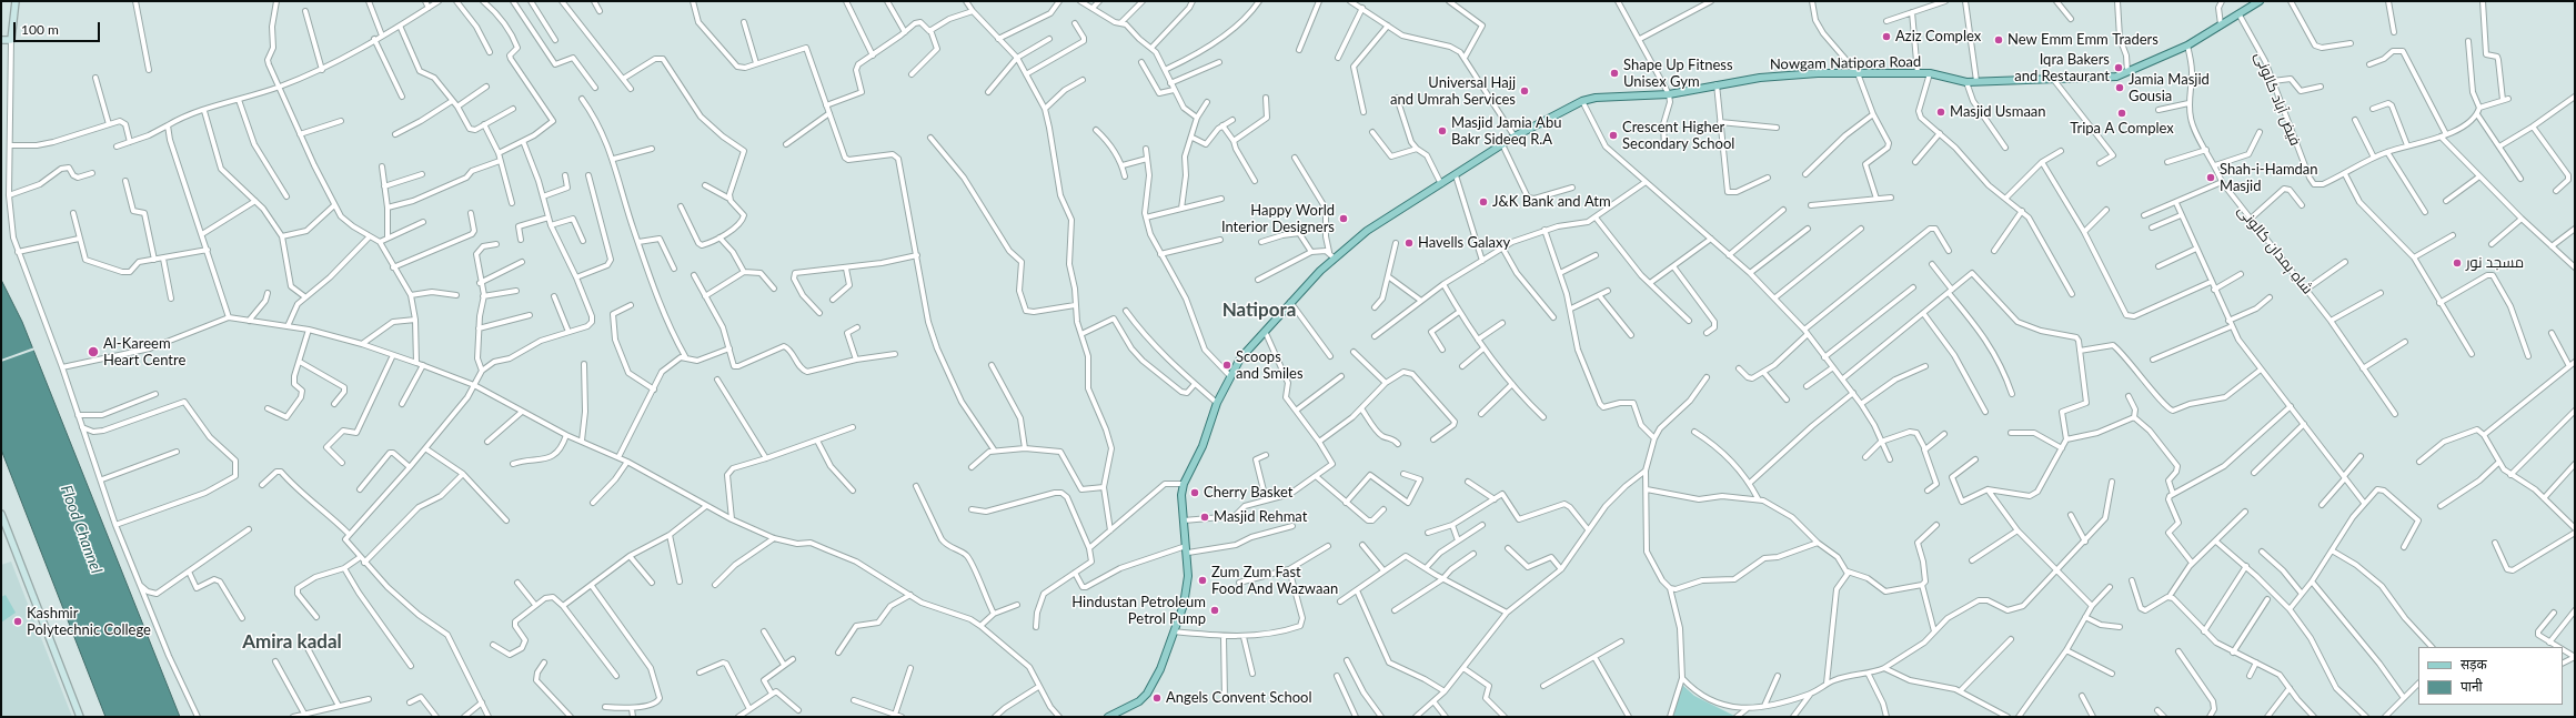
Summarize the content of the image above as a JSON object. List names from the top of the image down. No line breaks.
{"streets":{"main road":["Nowgam Natipora Road"],"street":["فیض آباد کالونی","شاہِ ہمدان کالونی"]},"crossings":[["Nowgam Natipora Road","فیض آباد کالونی"],["Nowgam Natipora Road","شاہِ ہمدان کالونی"]],"districts":["Natipora","Amira kadal"],"water":["Flood Channel"],"places":["Aziz Complex","New Emm Emm Traders","Iqra Bakers and Restaurant","Shape Up Fitness Unisex Gym","Jamia Masjid Gousia","Universal Hajj and Umrah Services","Masjid Usmaan","Tripa A Complex","Masjid Jamia Abu Bakr Sideeq R.A","Crescent Higher Secondary School","Shah-i-Hamdan Masjid","J&K Bank and Atm","Happy World Interior Designers","Havells Galaxy","مسجد نور","Al-Kareem Heart Centre","Scoops and Smiles","Cherry Basket","Masjid Rehmat","Zum Zum Fast Food And Wazwaan","Hindustan Petroleum Petrol Pump","Kashmir Polytechnic College","Angels Convent School"],"legend":["सड़क","पानी"],"scale_bar":"100 m"}
